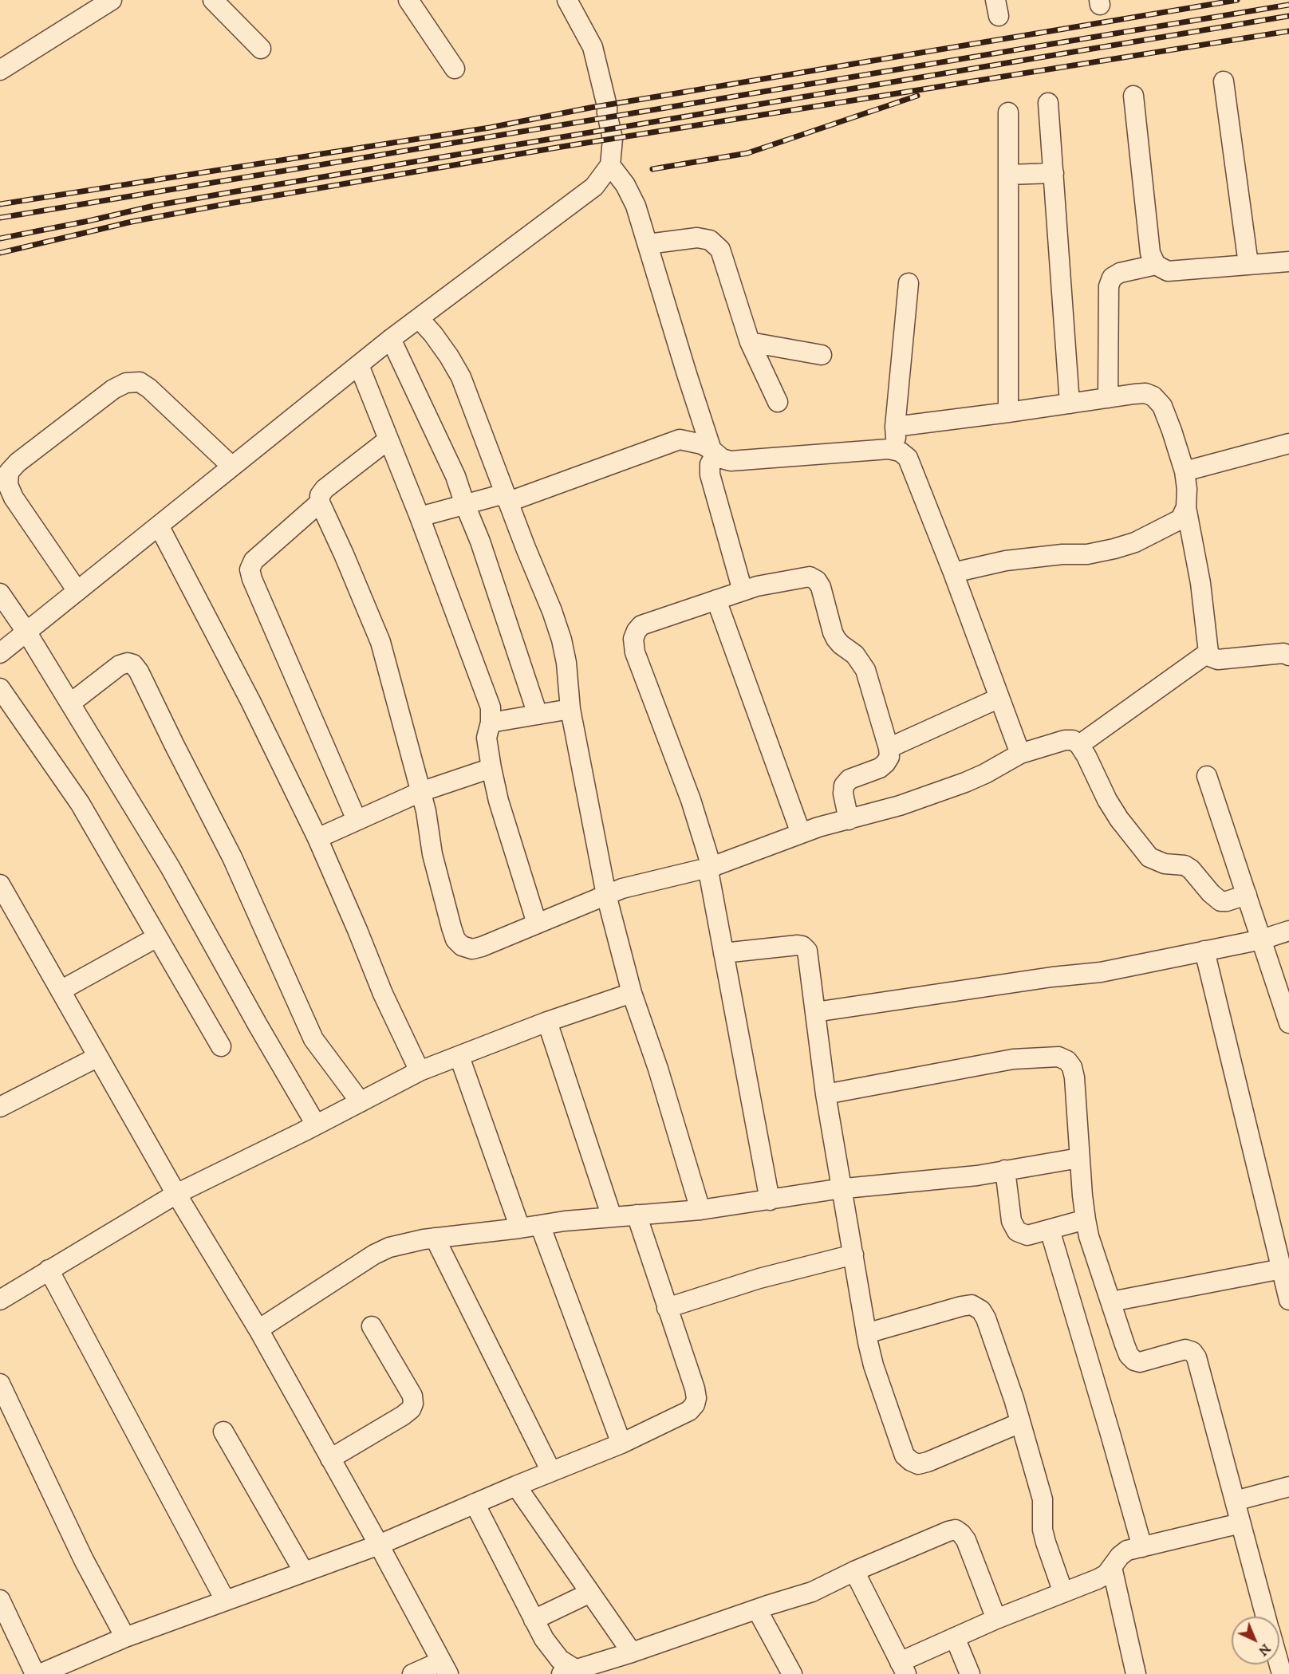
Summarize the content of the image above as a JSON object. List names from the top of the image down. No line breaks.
{"north":"bottom right"}
